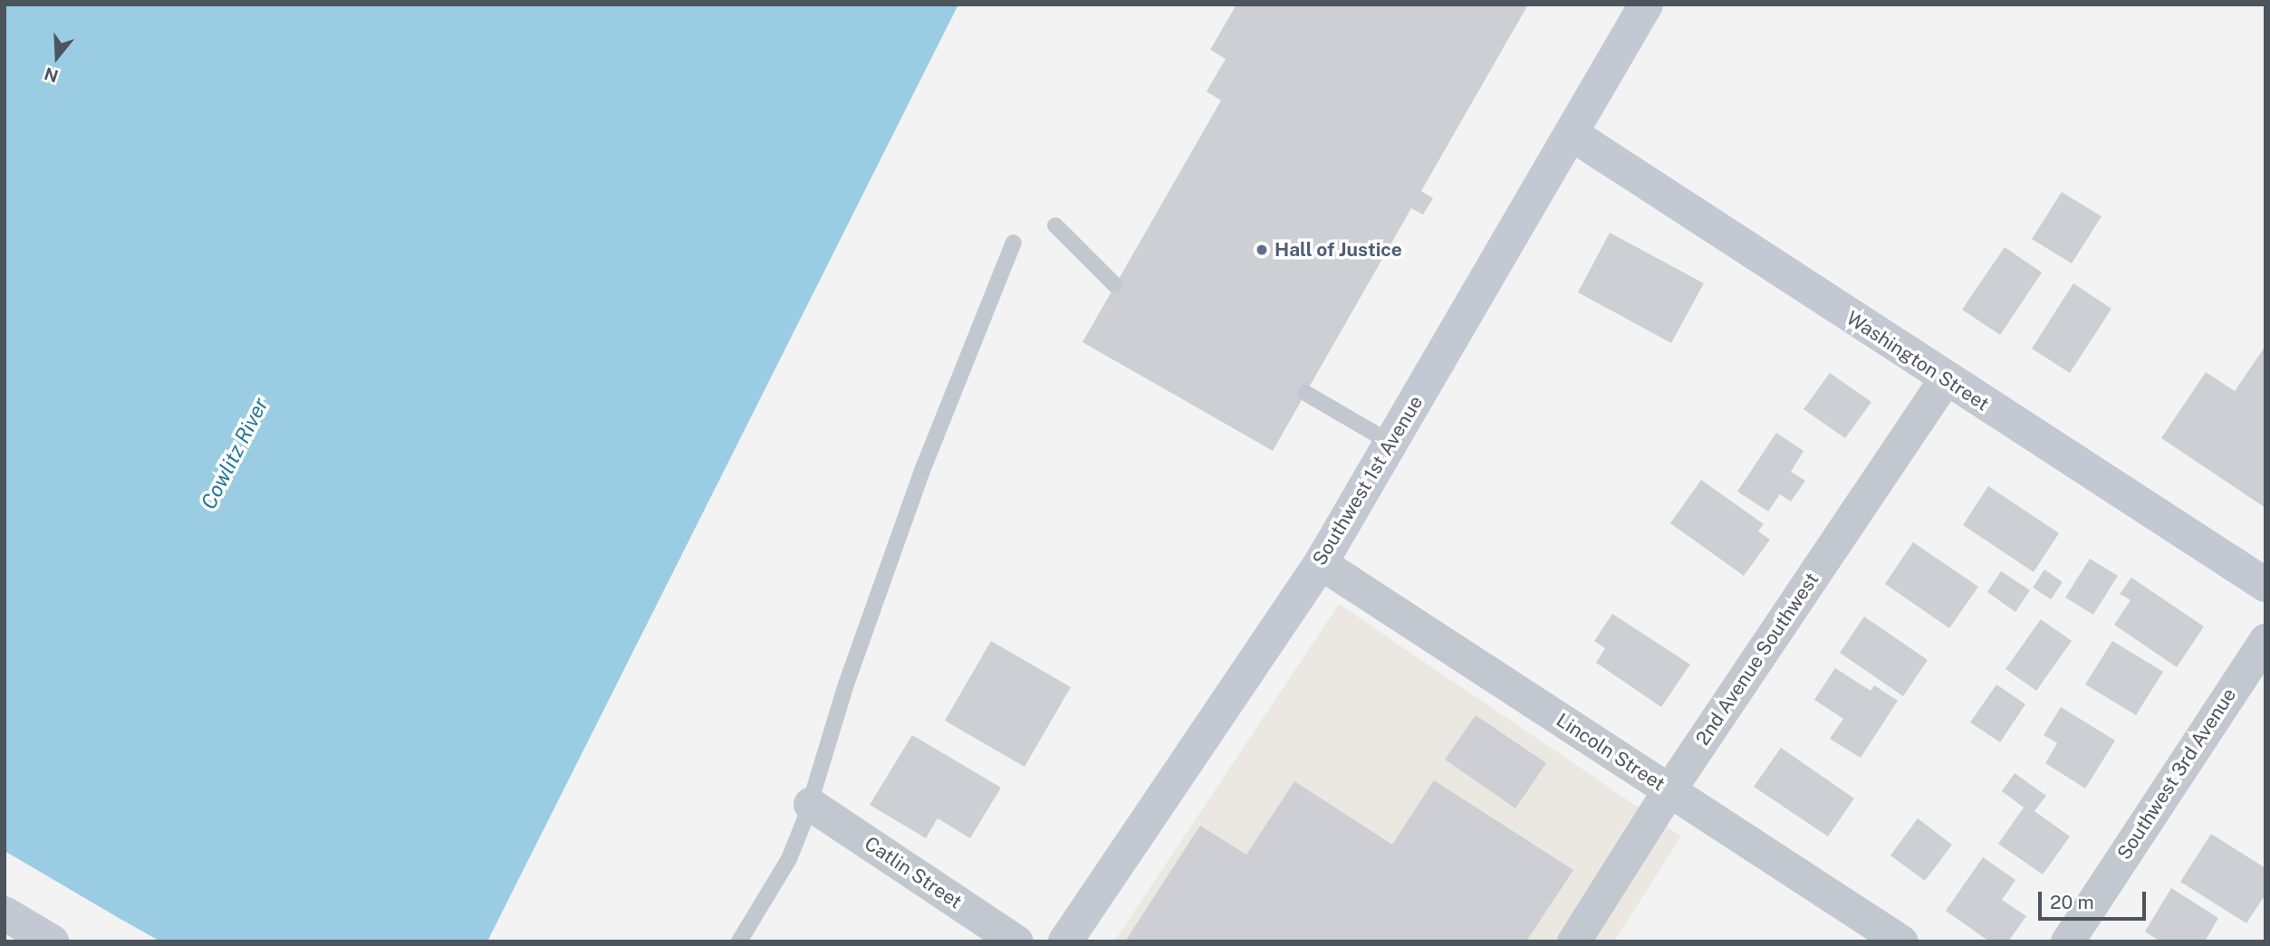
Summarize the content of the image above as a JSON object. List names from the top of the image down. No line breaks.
{"streets":{"main road":["Washington Street","Southwest 1st Avenue"],"street":["2nd Avenue Southwest","Lincoln Street","Southwest 3rd Avenue","Catlin Street"]},"crossings":[["Washington Street","Southwest 1st Avenue"],["Washington Street","2nd Avenue Southwest"],["Southwest 1st Avenue","Lincoln Street"],["2nd Avenue Southwest","Lincoln Street"]],"water":["Cowlitz River"],"places":["Hall of Justice"],"scale_bar":"20 m","north":"bottom"}
